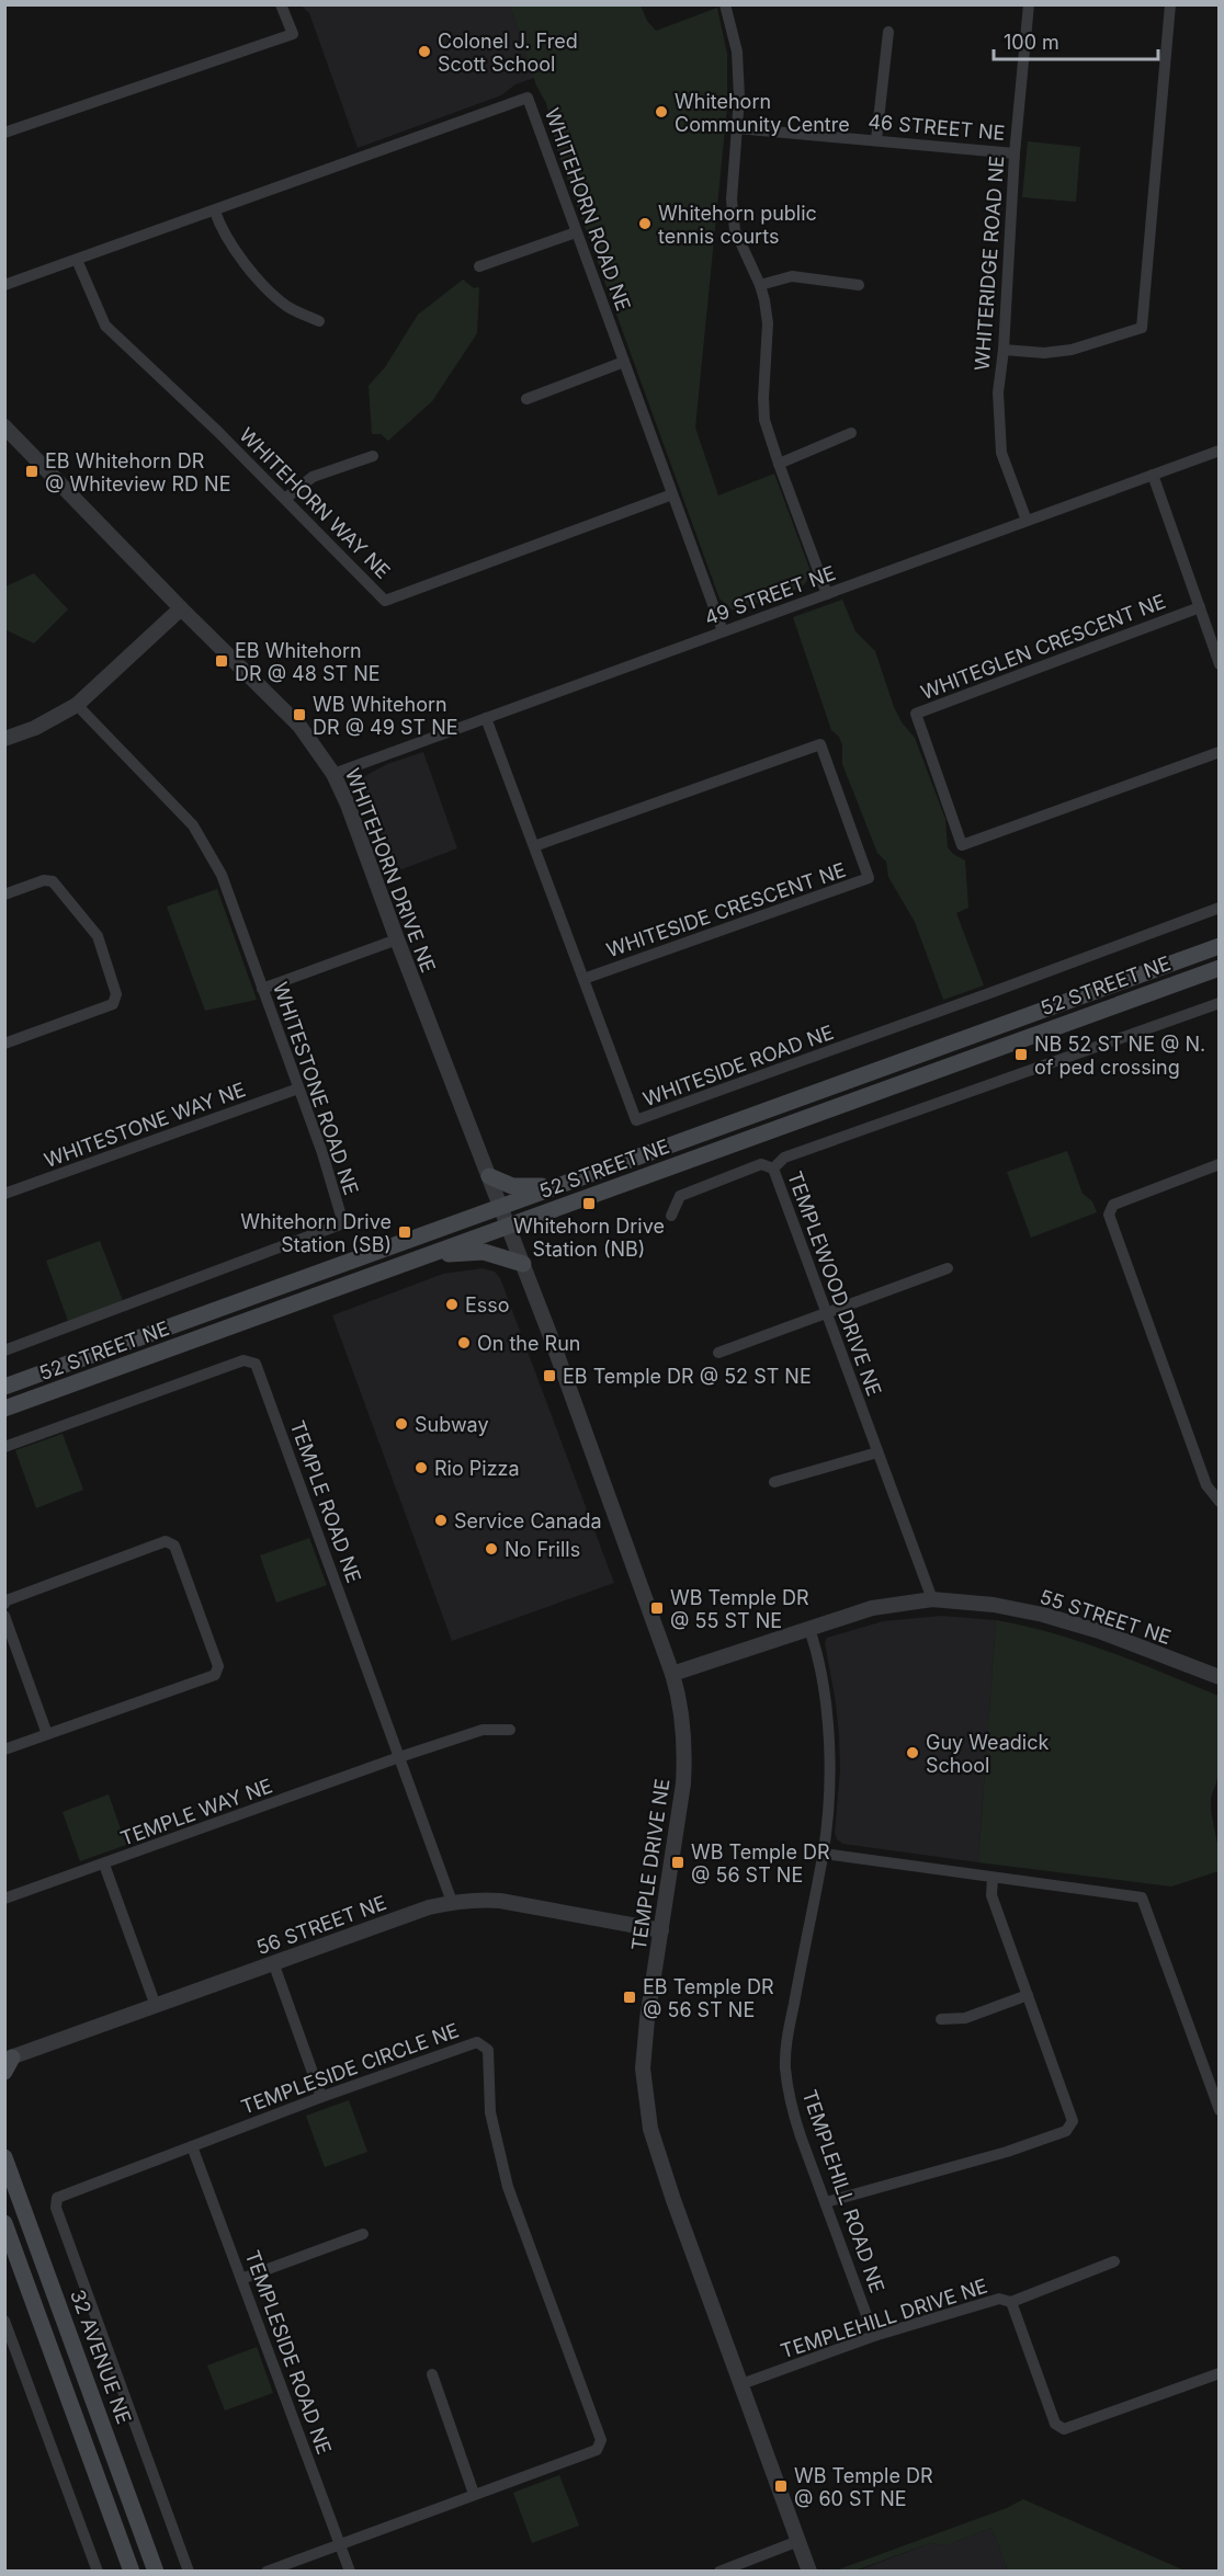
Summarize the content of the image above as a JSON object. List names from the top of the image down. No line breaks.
{"streets":{"main road":["52 STREET NE","32 AVENUE NE"],"street":["46 STREET NE","WHITEHORN ROAD NE","WHITERIDGE ROAD NE","WHITEHORN WAY NE","49 STREET NE","WHITEGLEN CRESCENT NE","WHITEHORN DRIVE NE","WHITESIDE CRESCENT NE","WHITESIDE ROAD NE","WHITESTONE ROAD NE","WHITESTONE WAY NE","TEMPLEWOOD DRIVE NE","TEMPLE ROAD NE","55 STREET NE","TEMPLE WAY NE","TEMPLE DRIVE NE","56 STREET NE","TEMPLESIDE CIRCLE NE","TEMPLEHILL ROAD NE","TEMPLEHILL DRIVE NE","TEMPLESIDE ROAD NE"]},"crossings":[["46 STREET NE","WHITERIDGE ROAD NE"],["WHITEHORN ROAD NE","WHITEHORN WAY NE"],["WHITEHORN ROAD NE","49 STREET NE"],["WHITERIDGE ROAD NE","49 STREET NE"],["49 STREET NE","WHITEHORN DRIVE NE"],["49 STREET NE","WHITESIDE ROAD NE"],["WHITEHORN DRIVE NE","52 STREET NE"],["WHITEHORN DRIVE NE","TEMPLE DRIVE NE"],["WHITESIDE CRESCENT NE","WHITESIDE ROAD NE"],["52 STREET NE","TEMPLE DRIVE NE"],["WHITESTONE ROAD NE","WHITESTONE WAY NE"],["TEMPLEWOOD DRIVE NE","55 STREET NE"],["TEMPLE ROAD NE","TEMPLE WAY NE"],["TEMPLE ROAD NE","56 STREET NE"],["55 STREET NE","TEMPLE DRIVE NE"],["55 STREET NE","TEMPLEHILL ROAD NE"],["TEMPLE DRIVE NE","56 STREET NE"],["TEMPLE DRIVE NE","TEMPLEHILL DRIVE NE"],["TEMPLESIDE CIRCLE NE","TEMPLESIDE ROAD NE"],["TEMPLEHILL ROAD NE","TEMPLEHILL DRIVE NE"]],"places":{"other":["Colonel J. Fred Scott School","Whitehorn Community Centre","Whitehorn public tennis courts","Esso","On the Run","Subway","Rio Pizza","Service Canada","No Frills","Guy Weadick School"],"transit":["EB Whitehorn DR @ Whiteview RD NE","EB Whitehorn DR @ 48 ST NE","WB Whitehorn DR @ 49 ST NE","NB 52 ST NE @ N. of ped crossing","Whitehorn Drive Station (NB)","Whitehorn Drive Station (SB)","EB Temple DR @ 52 ST NE","WB Temple DR @ 55 ST NE","WB Temple DR @ 56 ST NE","EB Temple DR @ 56 ST NE","WB Temple DR @ 60 ST NE"]},"scale_bar":"100 m"}
